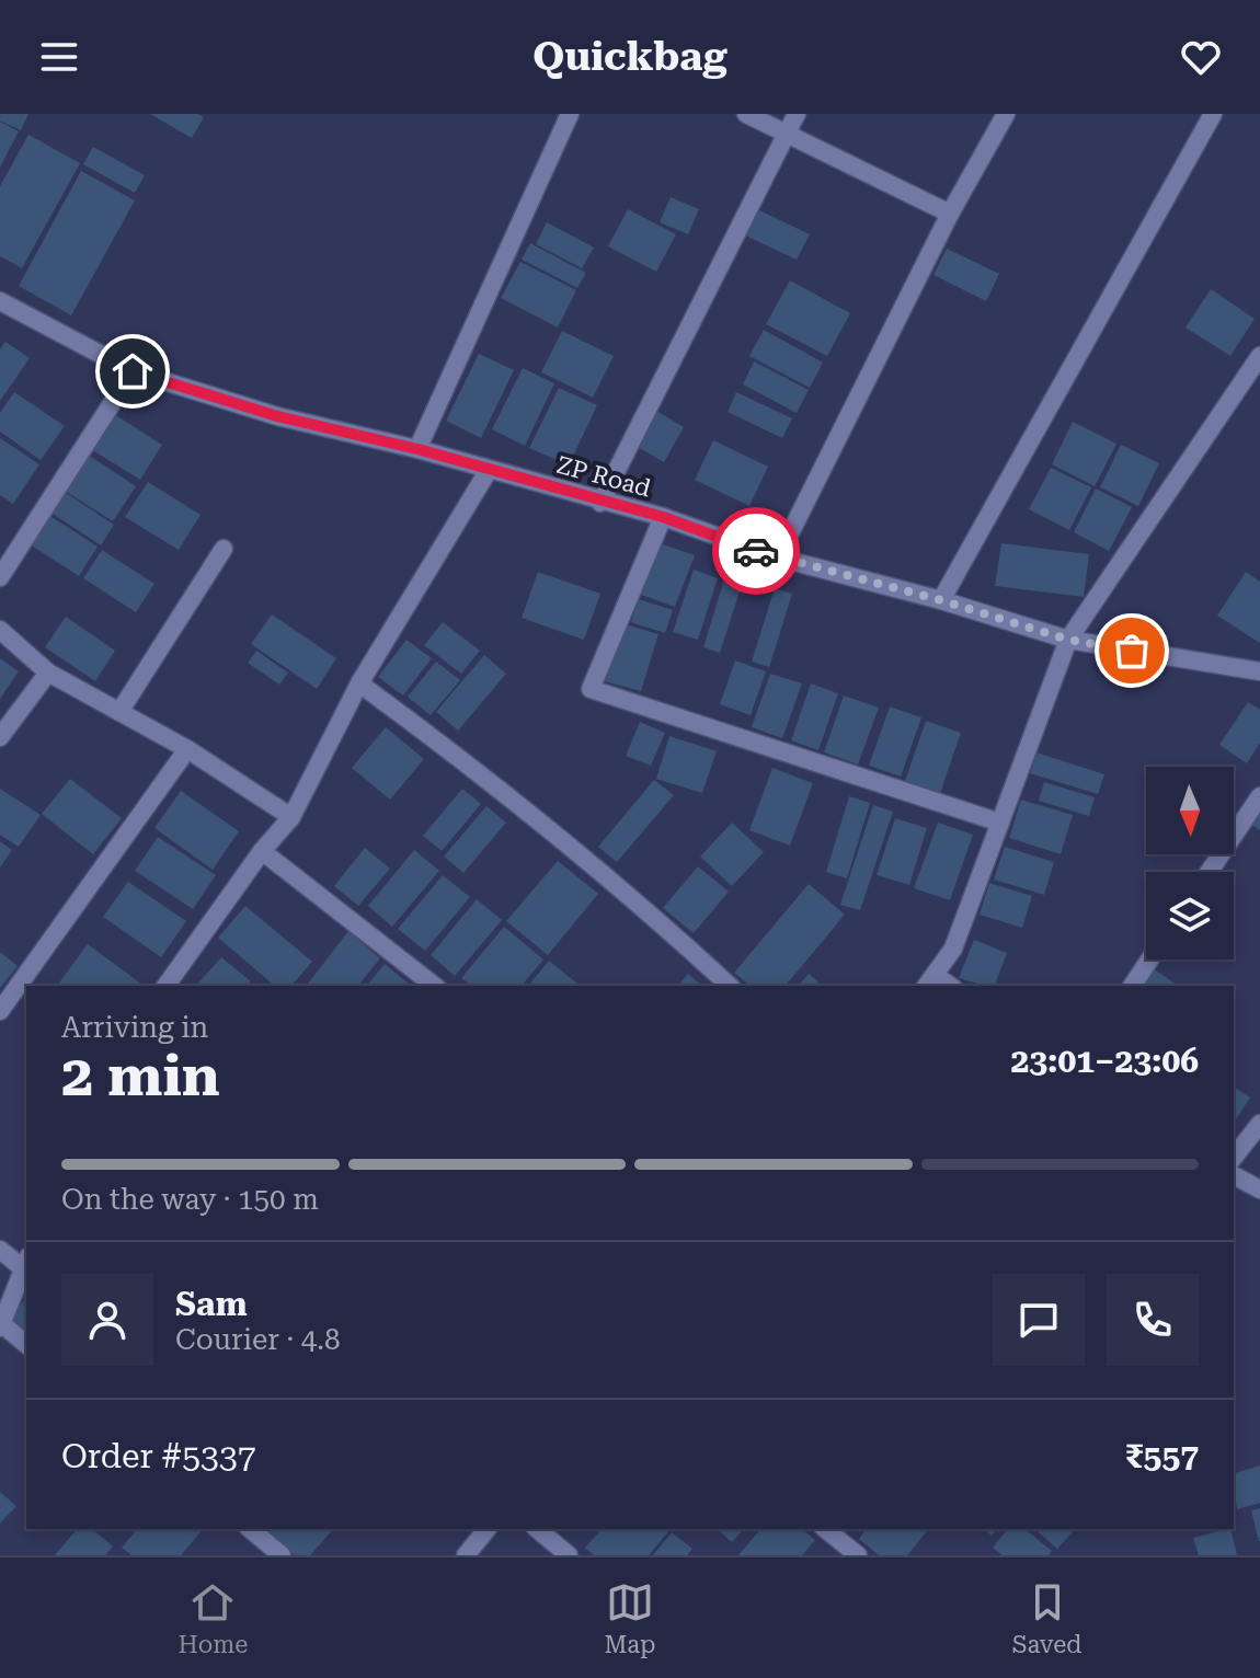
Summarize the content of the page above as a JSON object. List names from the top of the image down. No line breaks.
{"streets":{"street":["ZP Road"]},"north":"bottom","page":{"header":"Quickbag","heading":["2 min","Arriving in","23:01–23:06"],"panel":["Sam","Courier · 4.8","Order #5337","₹557"],"bar":"On the way · 150 m","tabs":["Home","Map","Saved"]}}
